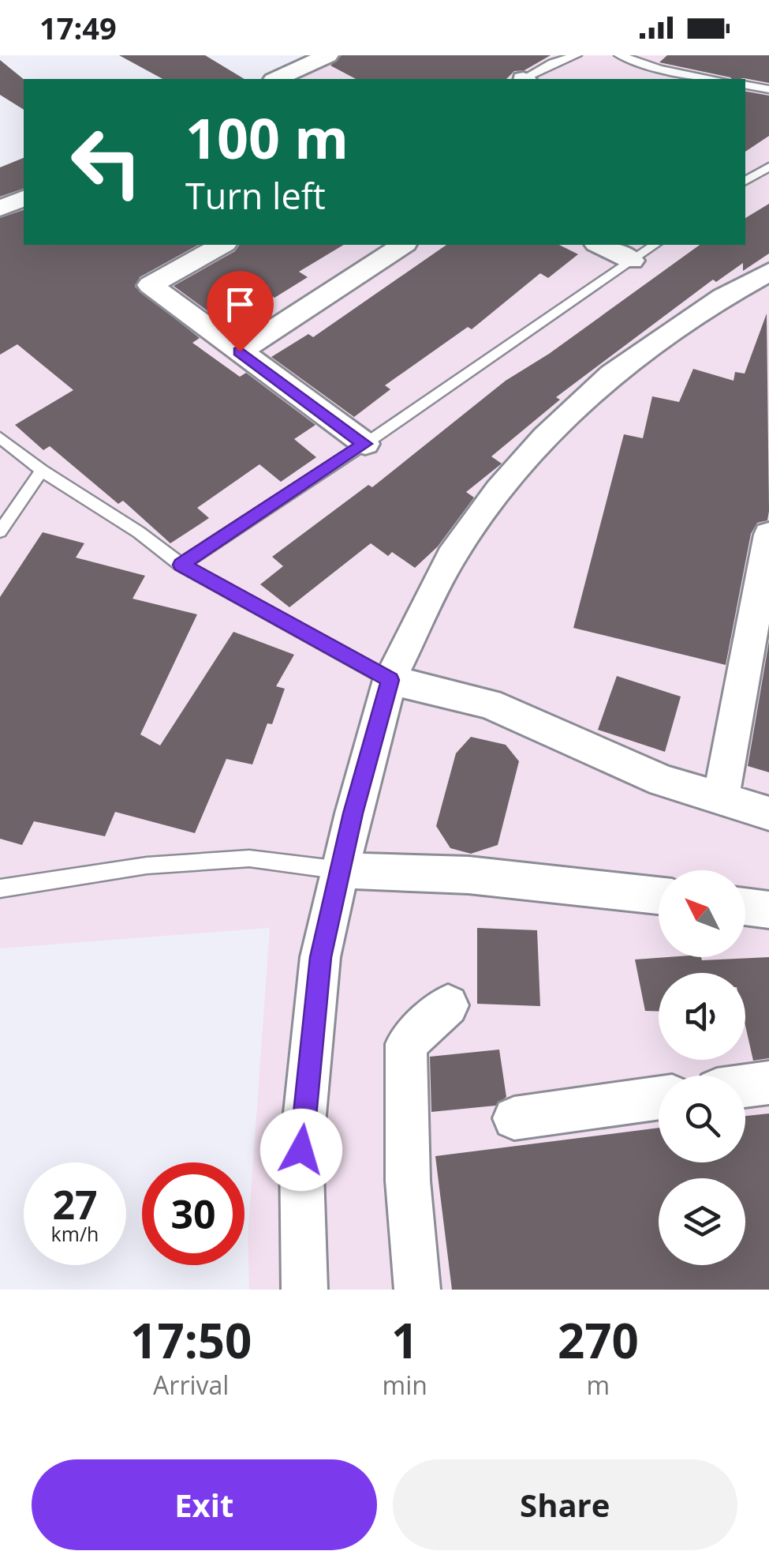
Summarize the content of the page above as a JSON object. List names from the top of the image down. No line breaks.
{"north":"top left","page":{"status":"17:49","turn":["100 m","Turn left"],"speed":"27 km/h","limit":"30","eta":["17:50","Arrival","1","min","270","m"],"buttons":["Exit","Share"]}}
